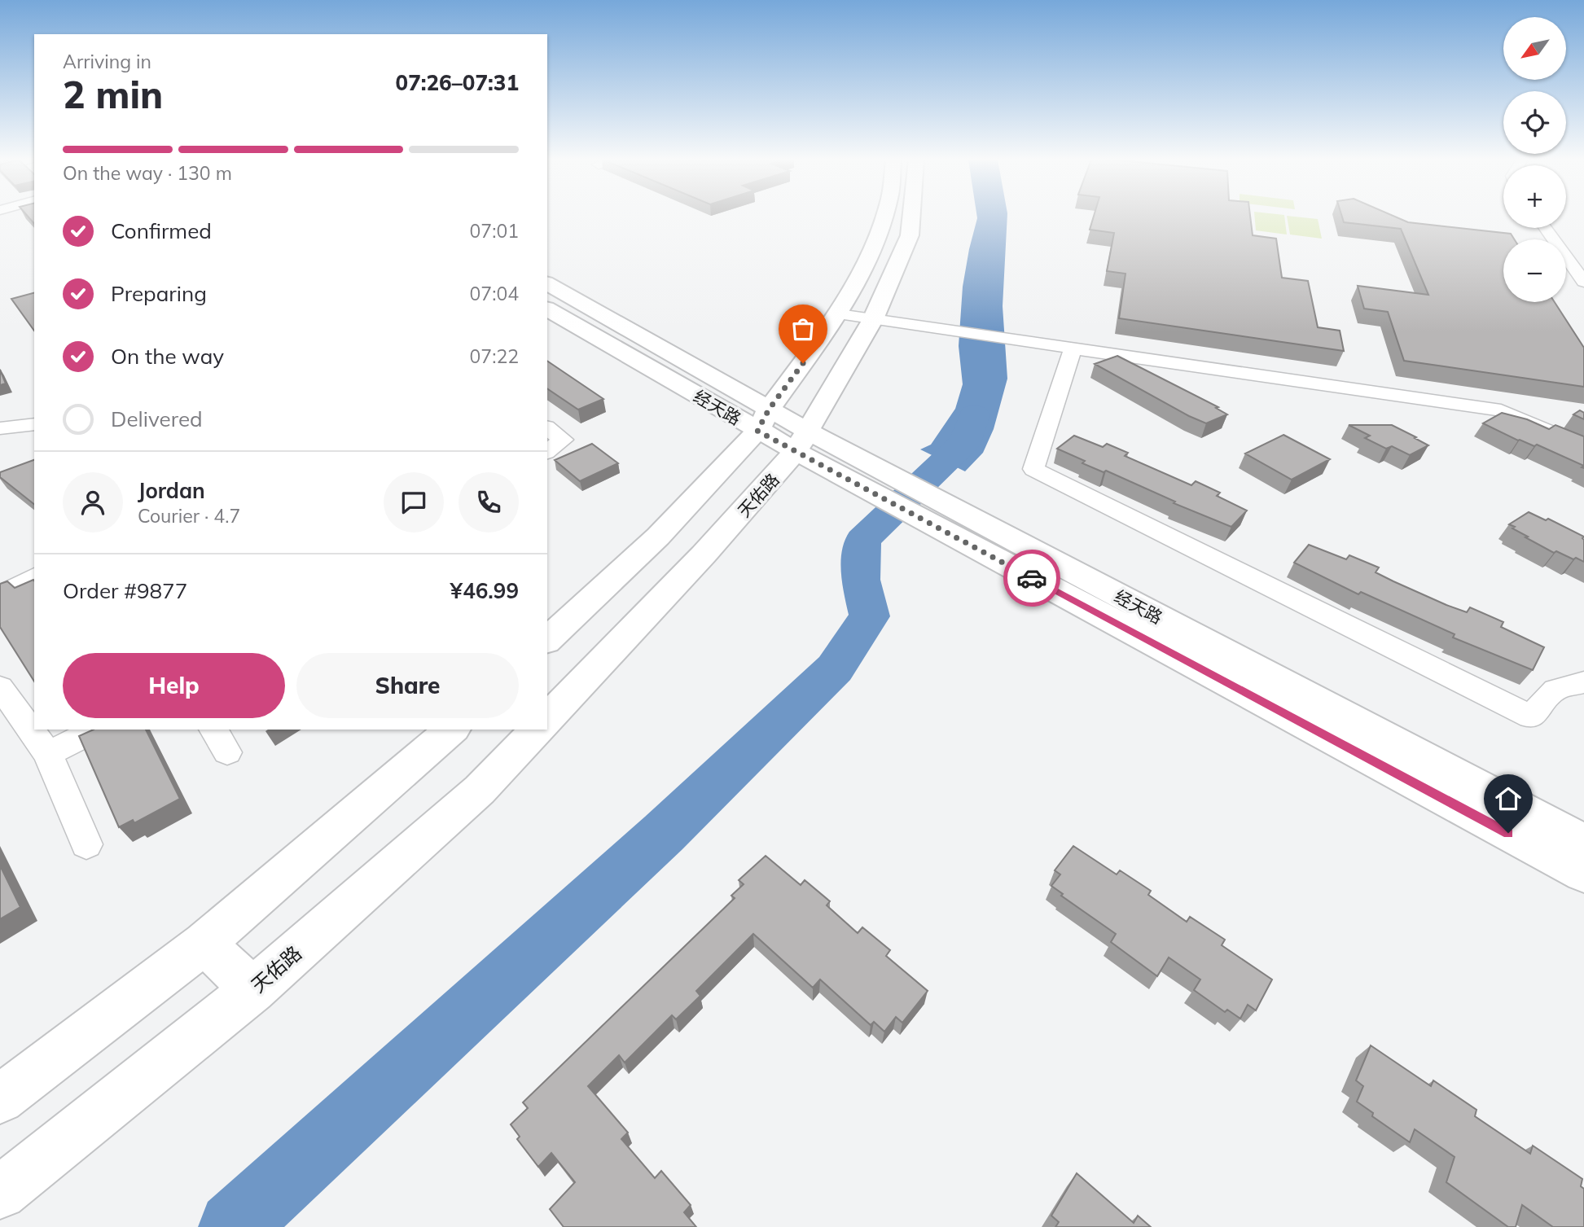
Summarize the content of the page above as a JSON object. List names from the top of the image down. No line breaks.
{"streets":{"main road":["经天路","天佑路"]},"crossings":[["经天路","天佑路"]],"north":"bottom left","page":{"map_buttons":["+","−"],"heading":["2 min","Arriving in","07:26–07:31"],"panel":["Jordan","Courier · 4.7","Order #9877","¥46.99"],"bar":"On the way · 130 m","list":[["Confirmed","07:01"],["Preparing","07:04"],["On the way","07:22"],"Delivered"],"buttons":["Help","Share"]}}
